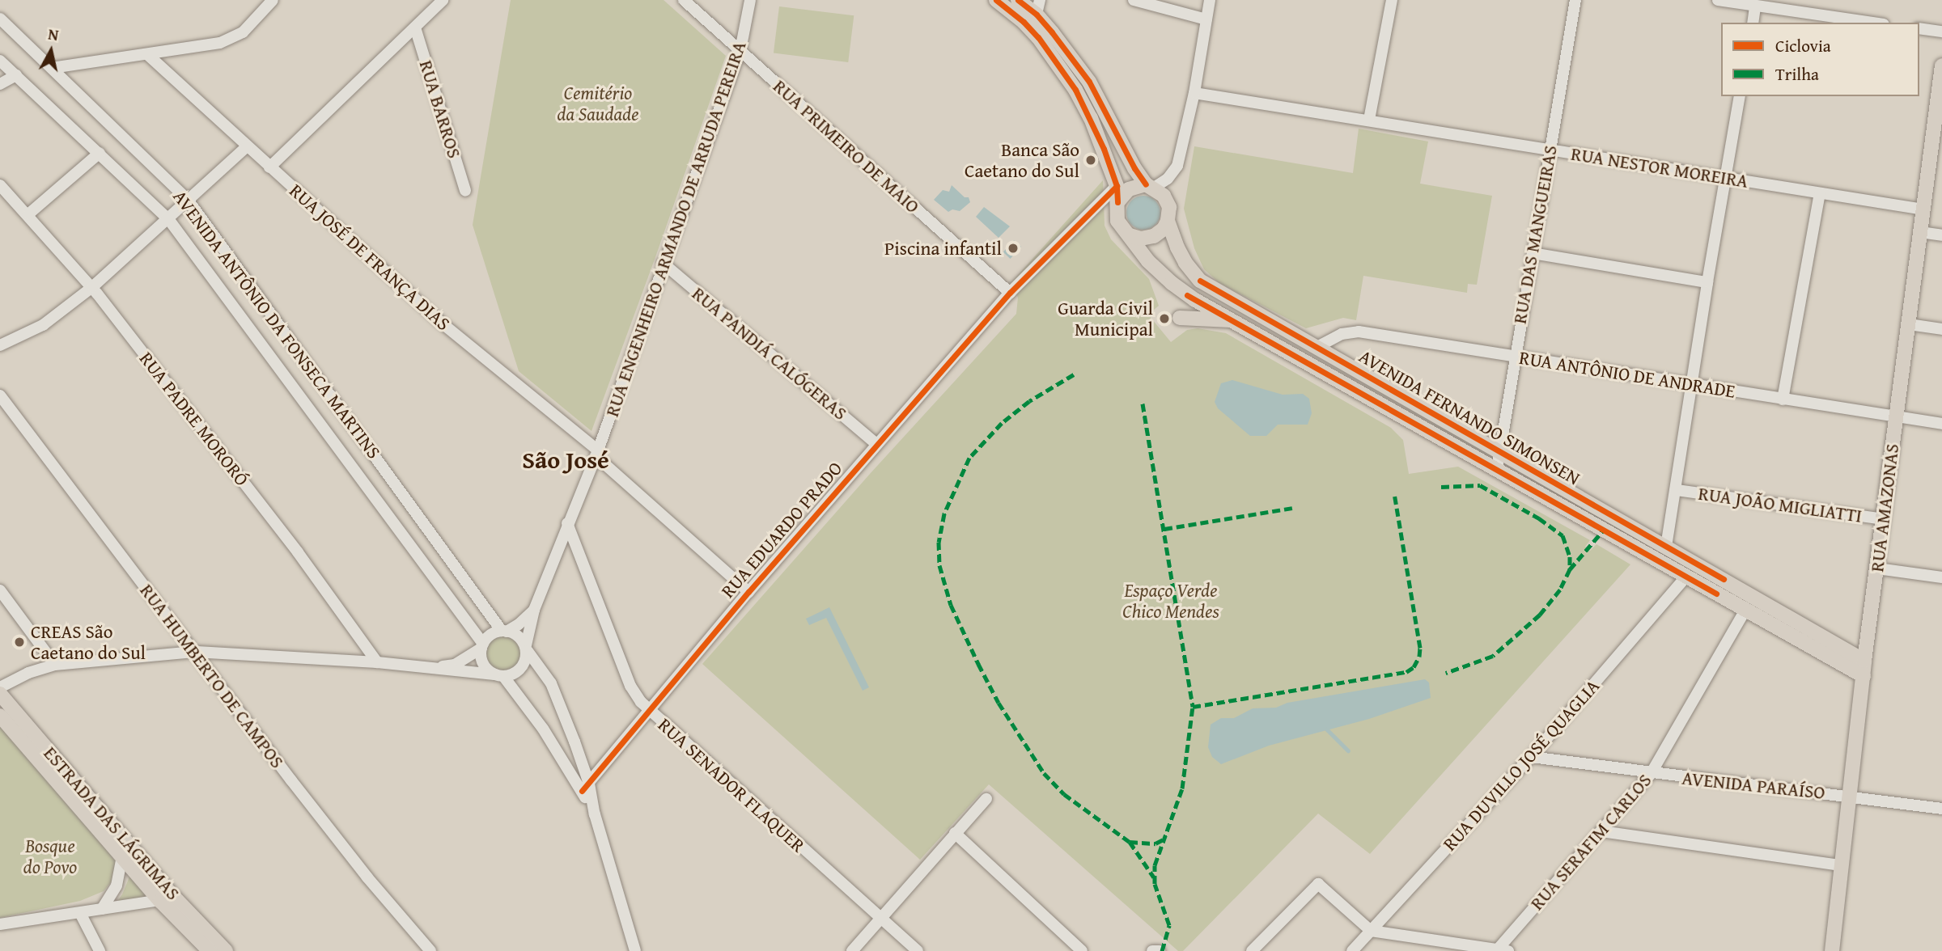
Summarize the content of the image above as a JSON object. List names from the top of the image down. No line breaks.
{"streets":{"main road":["AVENIDA FERNANDO SIMONSEN","RUA AMAZONAS","ESTRADA DAS LÁGRIMAS"],"street":["RUA BARROS","RUA PRIMEIRO DE MAIO","RUA NESTOR MOREIRA","RUA ENGENHEIRO ARMANDO DE ARRUDA PEREIRA","RUA DAS MANGUEIRAS","RUA JOSÉ DE FRANÇA DIAS","AVENIDA ANTÔNIO DA FONSECA MARTINS","RUA PANDIÁ CALÓGERAS","RUA ANTÔNIO DE ANDRADE","RUA PADRE MORORÓ","RUA JOÃO MIGLIATTI","RUA EDUARDO PRADO","RUA HUMBERTO DE CAMPOS","RUA DUVILLO JOSÉ QUAGLIA","RUA SENADOR FLAQUER","AVENIDA PARAÍSO","RUA SERAFIM CARLOS"]},"crossings":[["RUA PRIMEIRO DE MAIO","RUA ENGENHEIRO ARMANDO DE ARRUDA PEREIRA"],["RUA PRIMEIRO DE MAIO","RUA EDUARDO PRADO"],["RUA NESTOR MOREIRA","RUA DAS MANGUEIRAS"],["RUA NESTOR MOREIRA","RUA AMAZONAS"],["RUA ENGENHEIRO ARMANDO DE ARRUDA PEREIRA","RUA JOSÉ DE FRANÇA DIAS"],["RUA ENGENHEIRO ARMANDO DE ARRUDA PEREIRA","AVENIDA ANTÔNIO DA FONSECA MARTINS"],["RUA ENGENHEIRO ARMANDO DE ARRUDA PEREIRA","RUA PANDIÁ CALÓGERAS"],["RUA ENGENHEIRO ARMANDO DE ARRUDA PEREIRA","RUA SENADOR FLAQUER"],["RUA DAS MANGUEIRAS","RUA ANTÔNIO DE ANDRADE"],["RUA DAS MANGUEIRAS","AVENIDA FERNANDO SIMONSEN"],["RUA JOSÉ DE FRANÇA DIAS","RUA EDUARDO PRADO"],["RUA PANDIÁ CALÓGERAS","RUA EDUARDO PRADO"],["RUA ANTÔNIO DE ANDRADE","AVENIDA FERNANDO SIMONSEN"],["RUA ANTÔNIO DE ANDRADE","RUA AMAZONAS"],["AVENIDA FERNANDO SIMONSEN","RUA AMAZONAS"],["AVENIDA FERNANDO SIMONSEN","RUA EDUARDO PRADO"],["AVENIDA FERNANDO SIMONSEN","RUA DUVILLO JOSÉ QUAGLIA"],["AVENIDA FERNANDO SIMONSEN","RUA SERAFIM CARLOS"],["RUA JOÃO MIGLIATTI","RUA AMAZONAS"],["RUA AMAZONAS","AVENIDA PARAÍSO"],["RUA EDUARDO PRADO","RUA SENADOR FLAQUER"],["RUA DUVILLO JOSÉ QUAGLIA","AVENIDA PARAÍSO"],["AVENIDA PARAÍSO","RUA SERAFIM CARLOS"]],"districts":["São José"],"parks":["Cemitério da Saudade","Espaço Verde Chico Mendes","Bosque do Povo"],"places":["Banca São Caetano do Sul","Piscina infantil","Guarda Civil Municipal","CREAS São Caetano do Sul"],"legend":["Ciclovia","Trilha"],"north":"top"}
